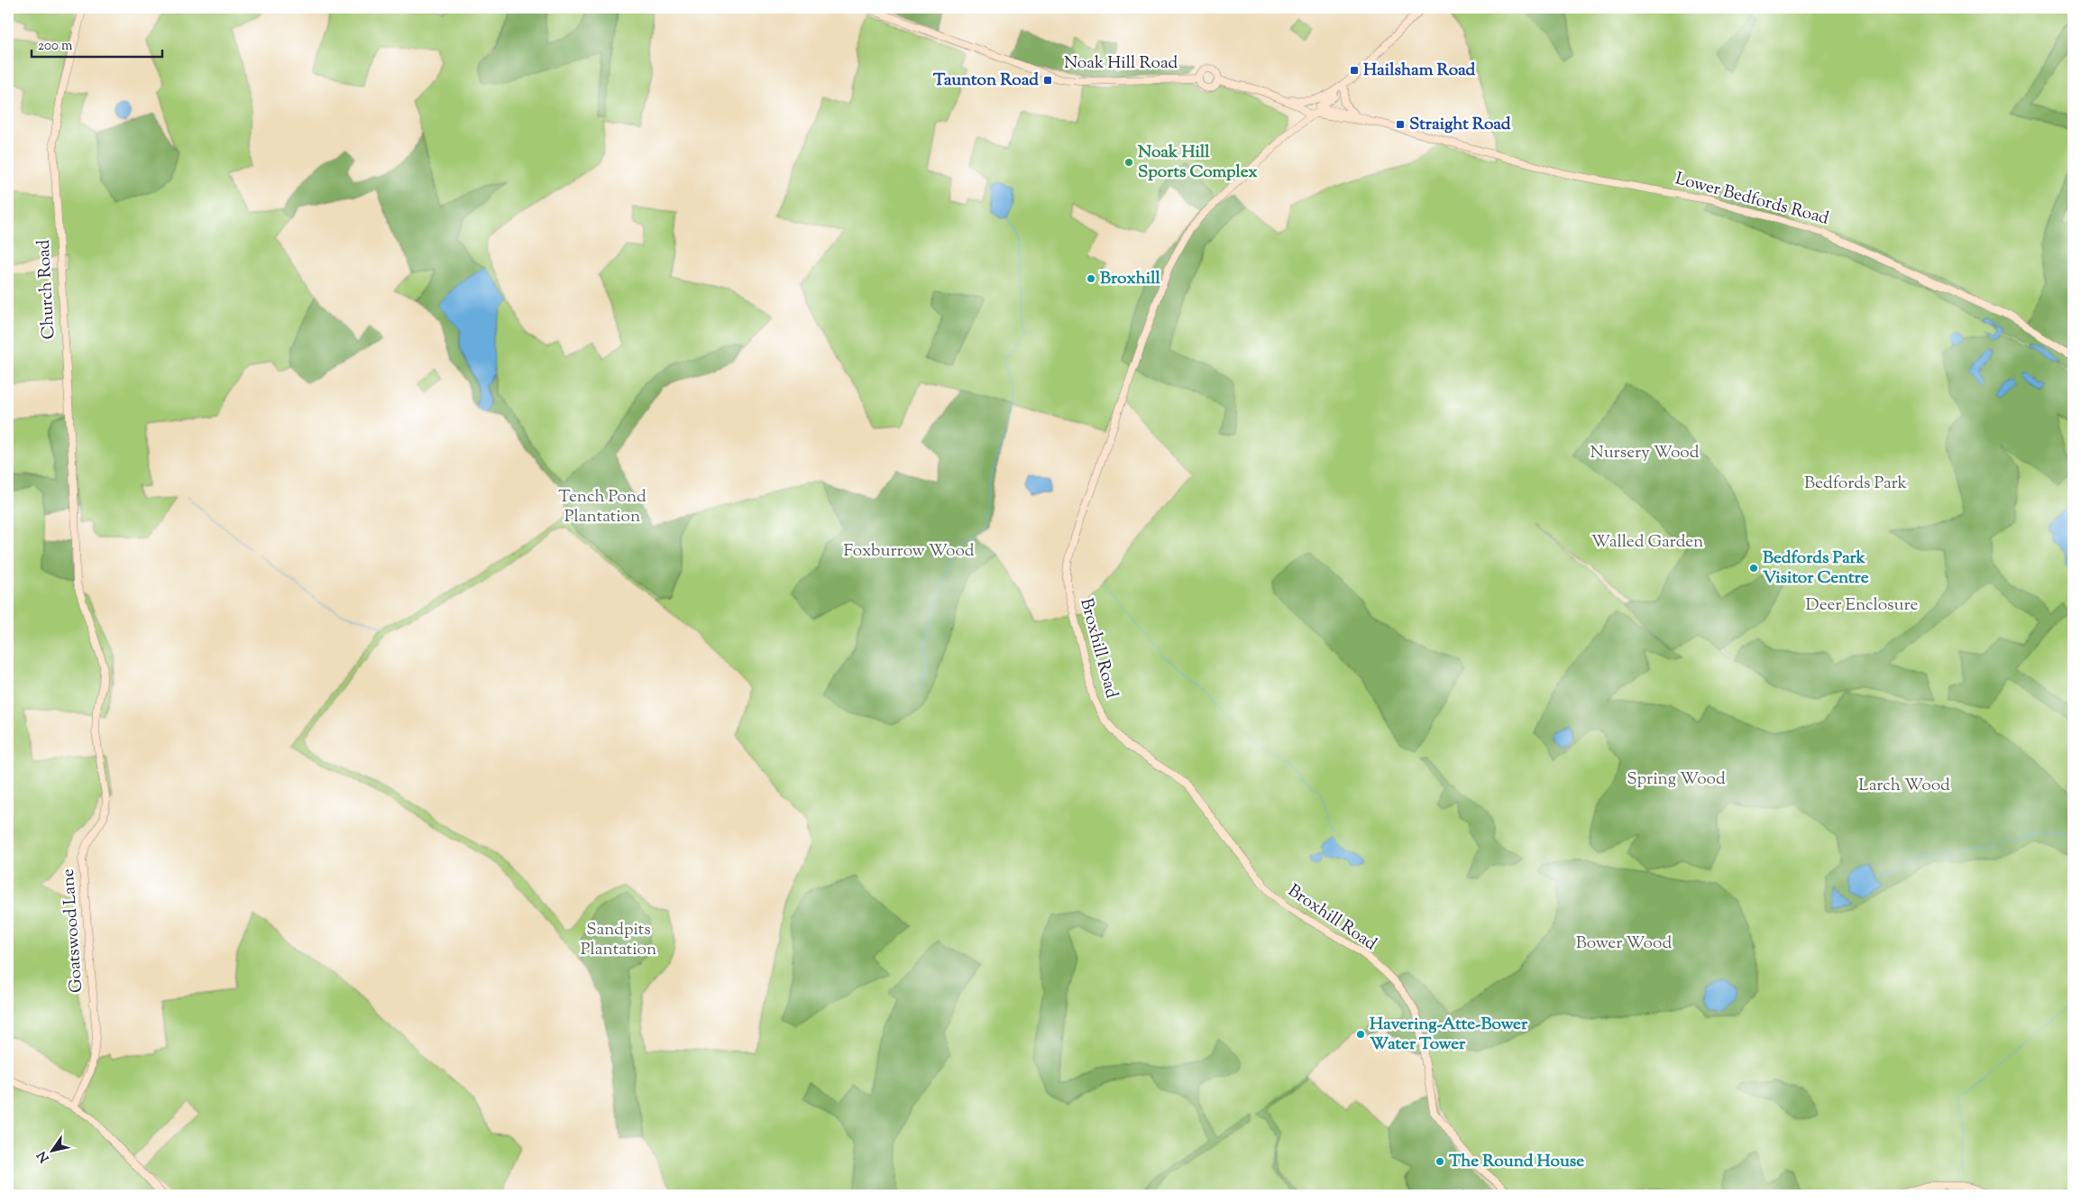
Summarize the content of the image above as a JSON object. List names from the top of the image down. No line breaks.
{"streets":{"street":["Noak Hill Road","Lower Bedfords Road","Church Road","Broxhill Road","Goatswood Lane"]},"crossings":[["Noak Hill Road","Lower Bedfords Road"],["Noak Hill Road","Broxhill Road"],["Lower Bedfords Road","Broxhill Road"],["Church Road","Goatswood Lane"]],"parks":["Nursery Wood","Bedfords Park","Tench Pond Plantation","Walled Garden","Foxburrow Wood","Deer Enclosure","Spring Wood","Larch Wood","Sandpits Plantation","Bower Wood"],"places":{"transit":["Hailsham Road","Taunton Road","Straight Road"],"other":["Noak Hill Sports Complex","Broxhill","Bedfords Park Visitor Centre","Havering-Atte-Bower Water Tower","The Round House"]},"scale_bar":"200 m","north":"bottom left"}
